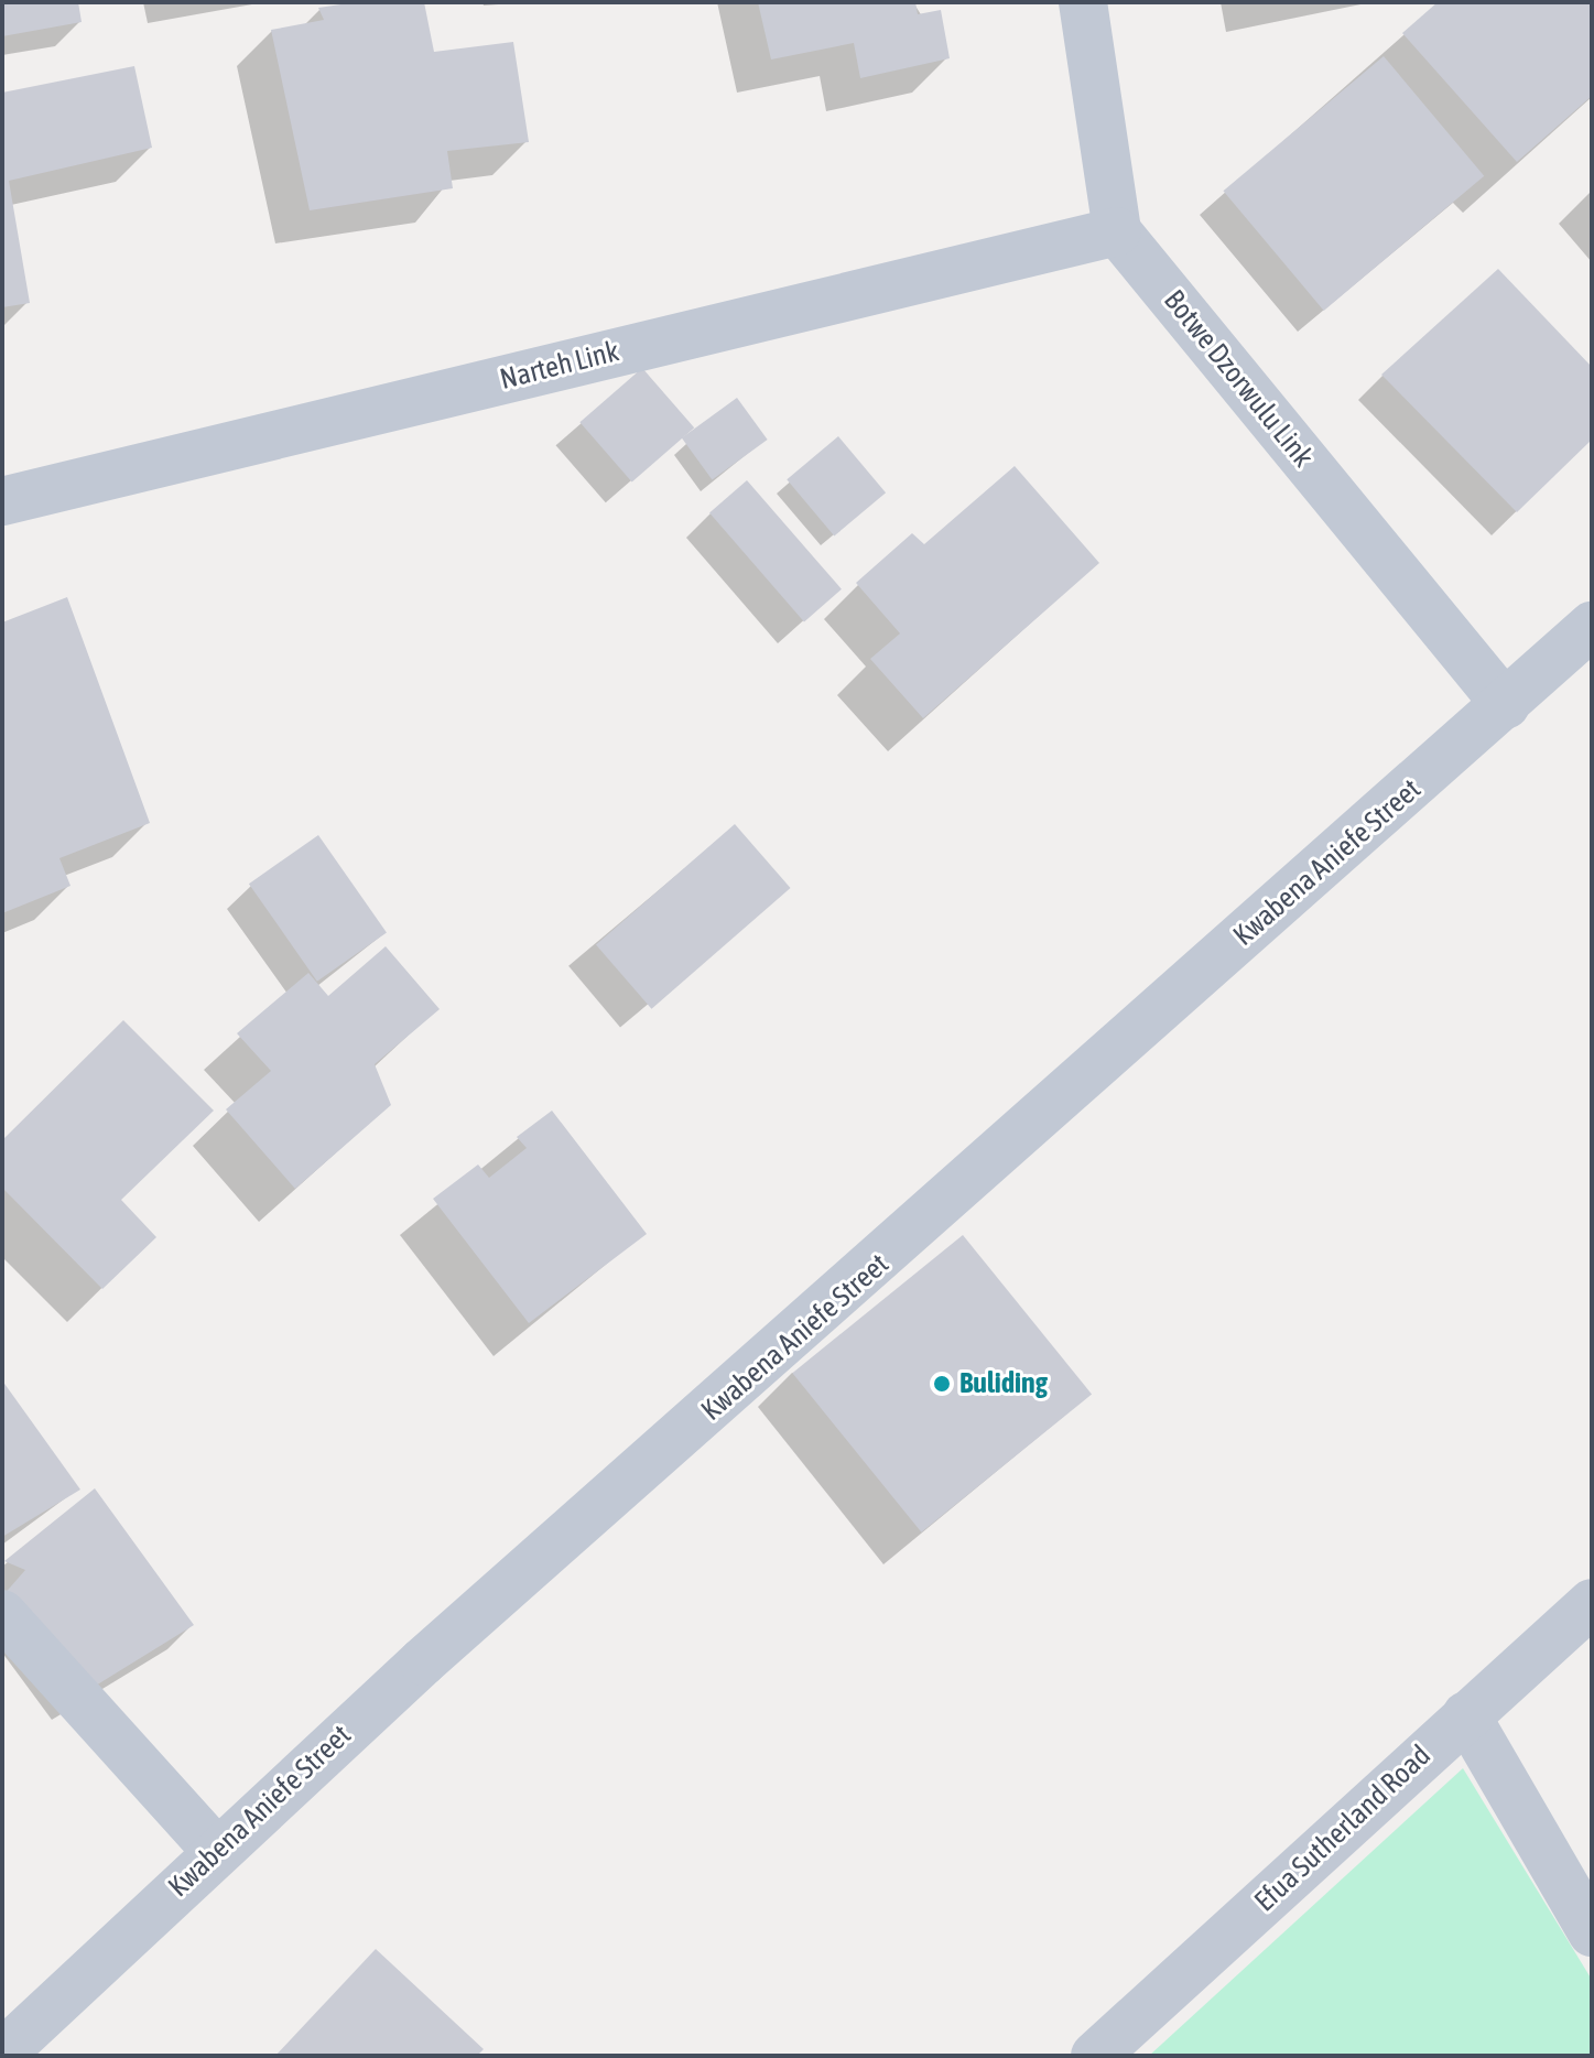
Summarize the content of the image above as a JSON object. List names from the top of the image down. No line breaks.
{"streets":{"street":["Narteh Link","Botwe Dzorwulu Link","Kwabena Aniefe Street","Efua Sutherland Road"]},"crossings":[["Narteh Link","Botwe Dzorwulu Link"],["Botwe Dzorwulu Link","Kwabena Aniefe Street"]],"places":["Buliding"]}
